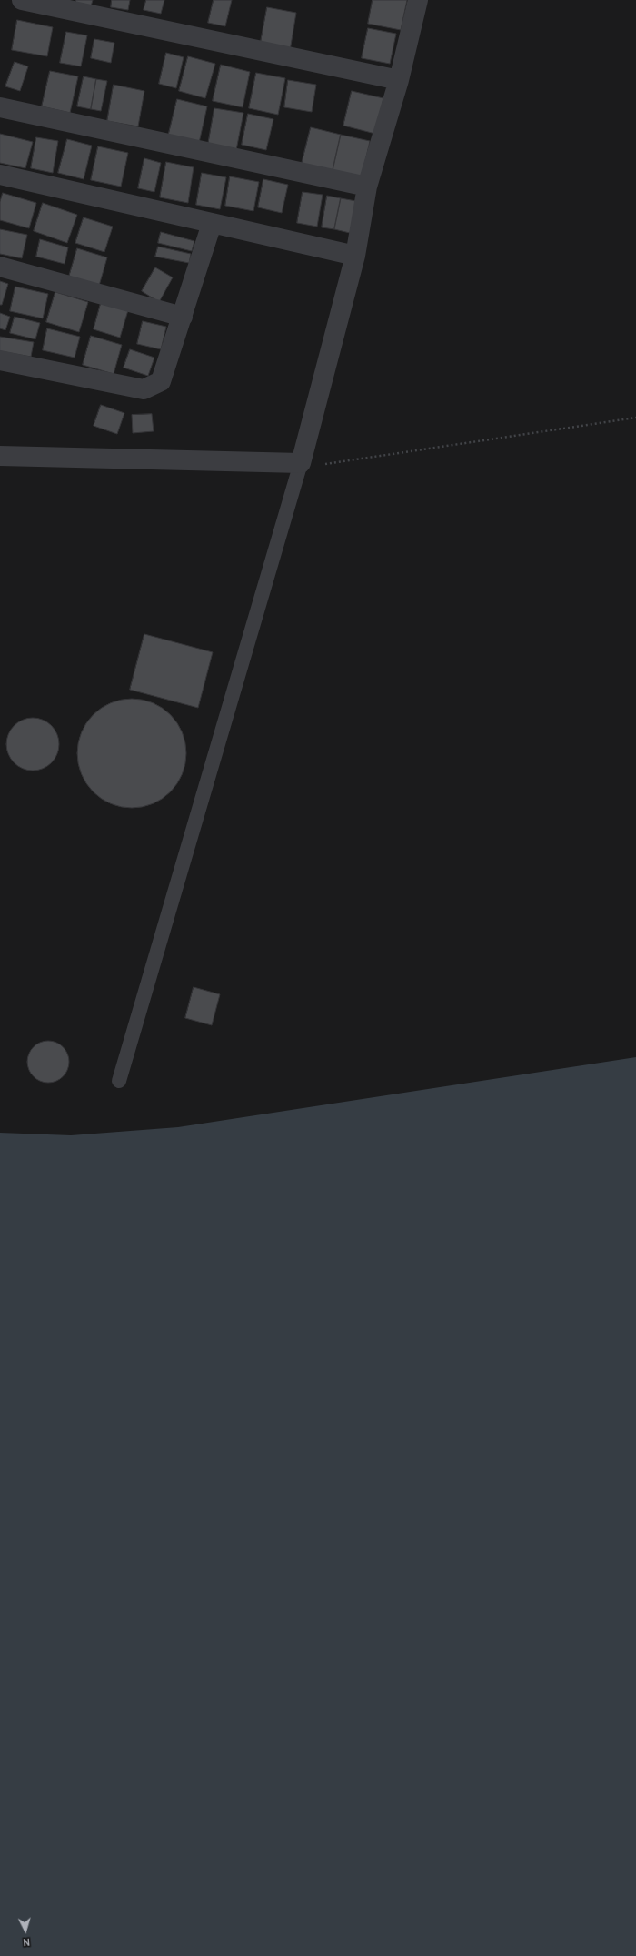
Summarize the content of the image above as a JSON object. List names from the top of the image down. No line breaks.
{"north":"bottom"}
